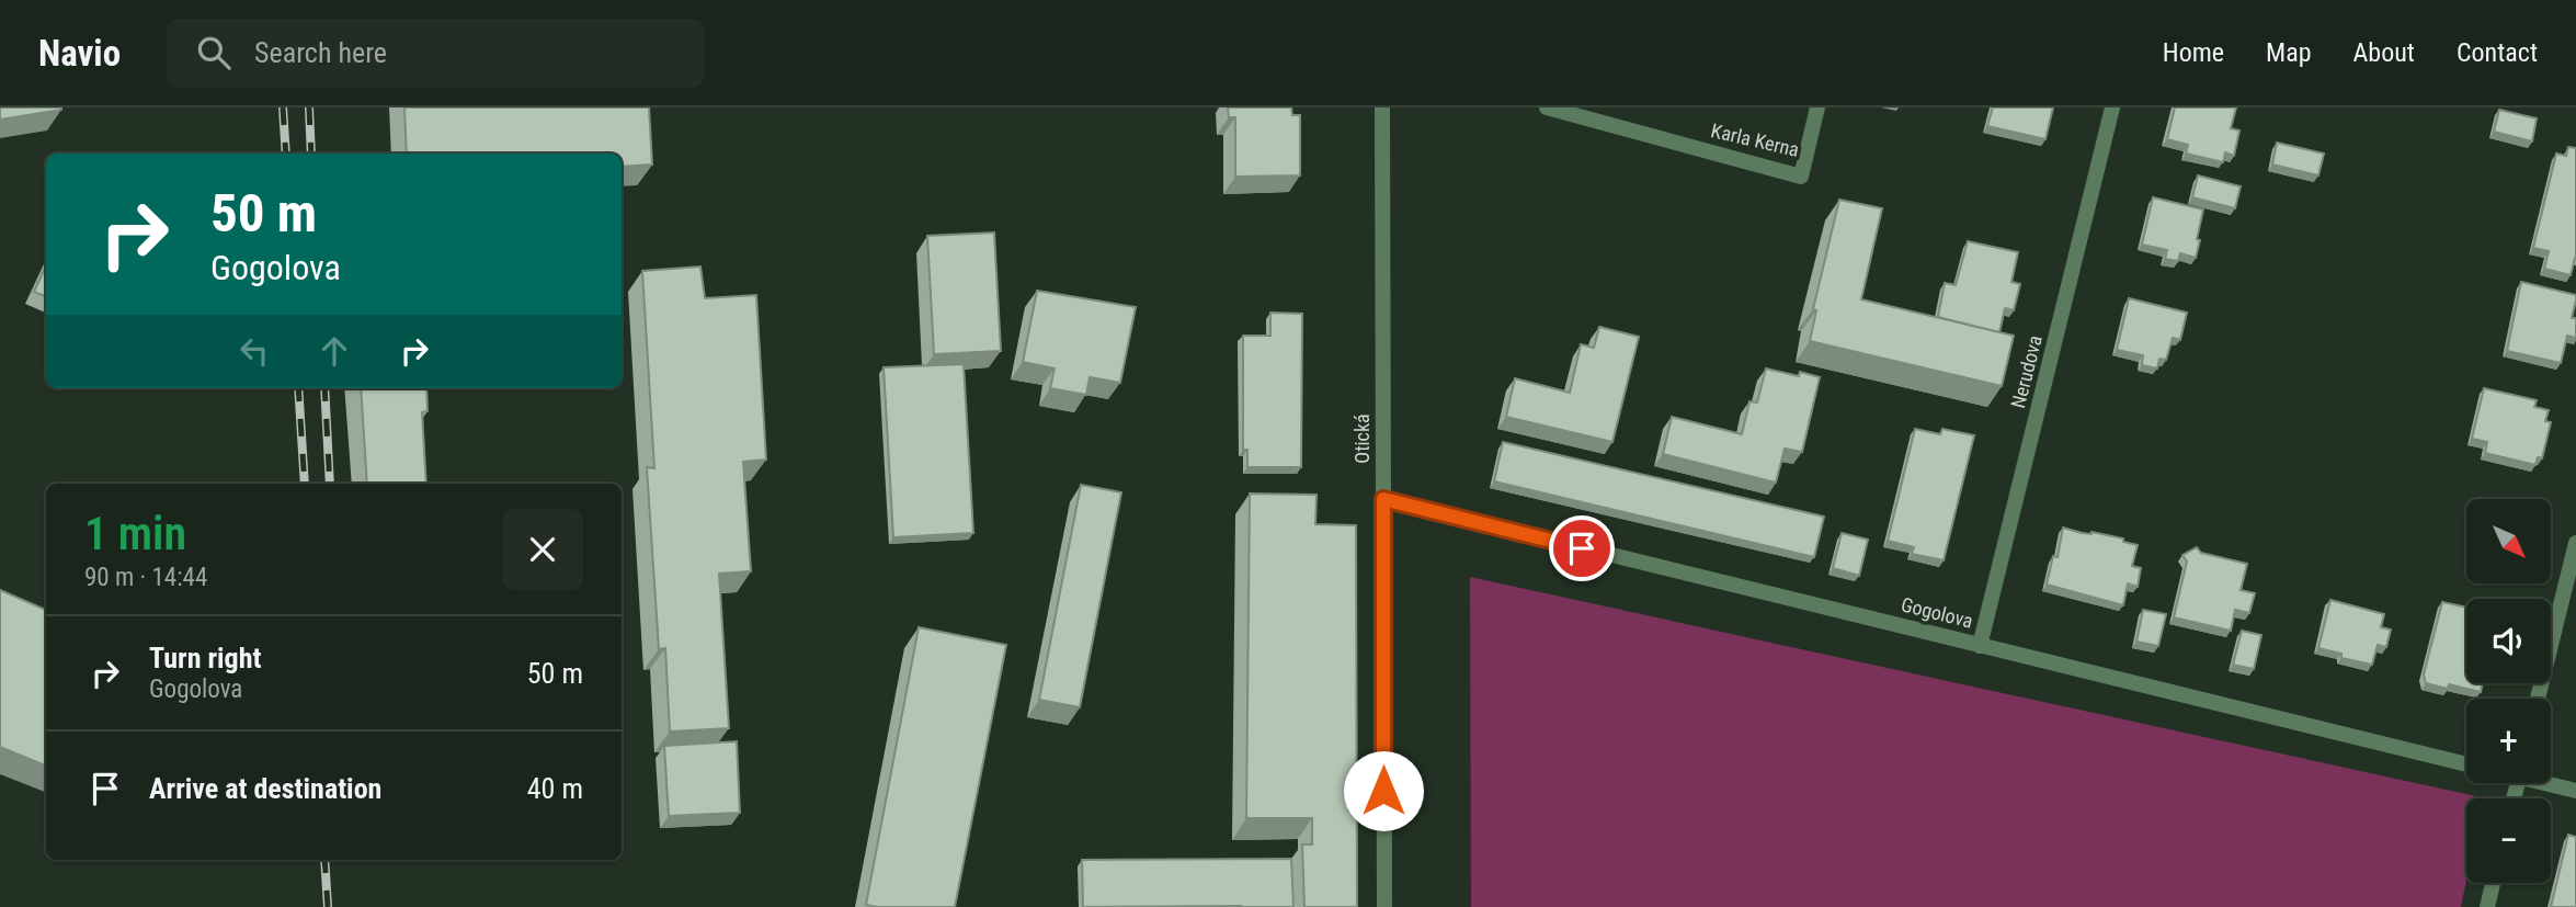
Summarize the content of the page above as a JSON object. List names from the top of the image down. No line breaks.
{"streets":{"street":["Karla Kerna","Nerudova","Otická","Gogolova"]},"crossings":[["Nerudova","Gogolova"],["Otická","Gogolova"]],"north":"bottom right","page":{"header":"Navio","search":"Search here","nav":["Home","Map","About","Contact"],"turn":["50 m","Gogolova"],"heading":["1 min","90 m · 14:44"],"map_buttons":["+","−"],"list":[{"name":"Turn right","note":"Gogolova","value":"50 m"},{"name":"Arrive at destination","value":"40 m"}]}}
